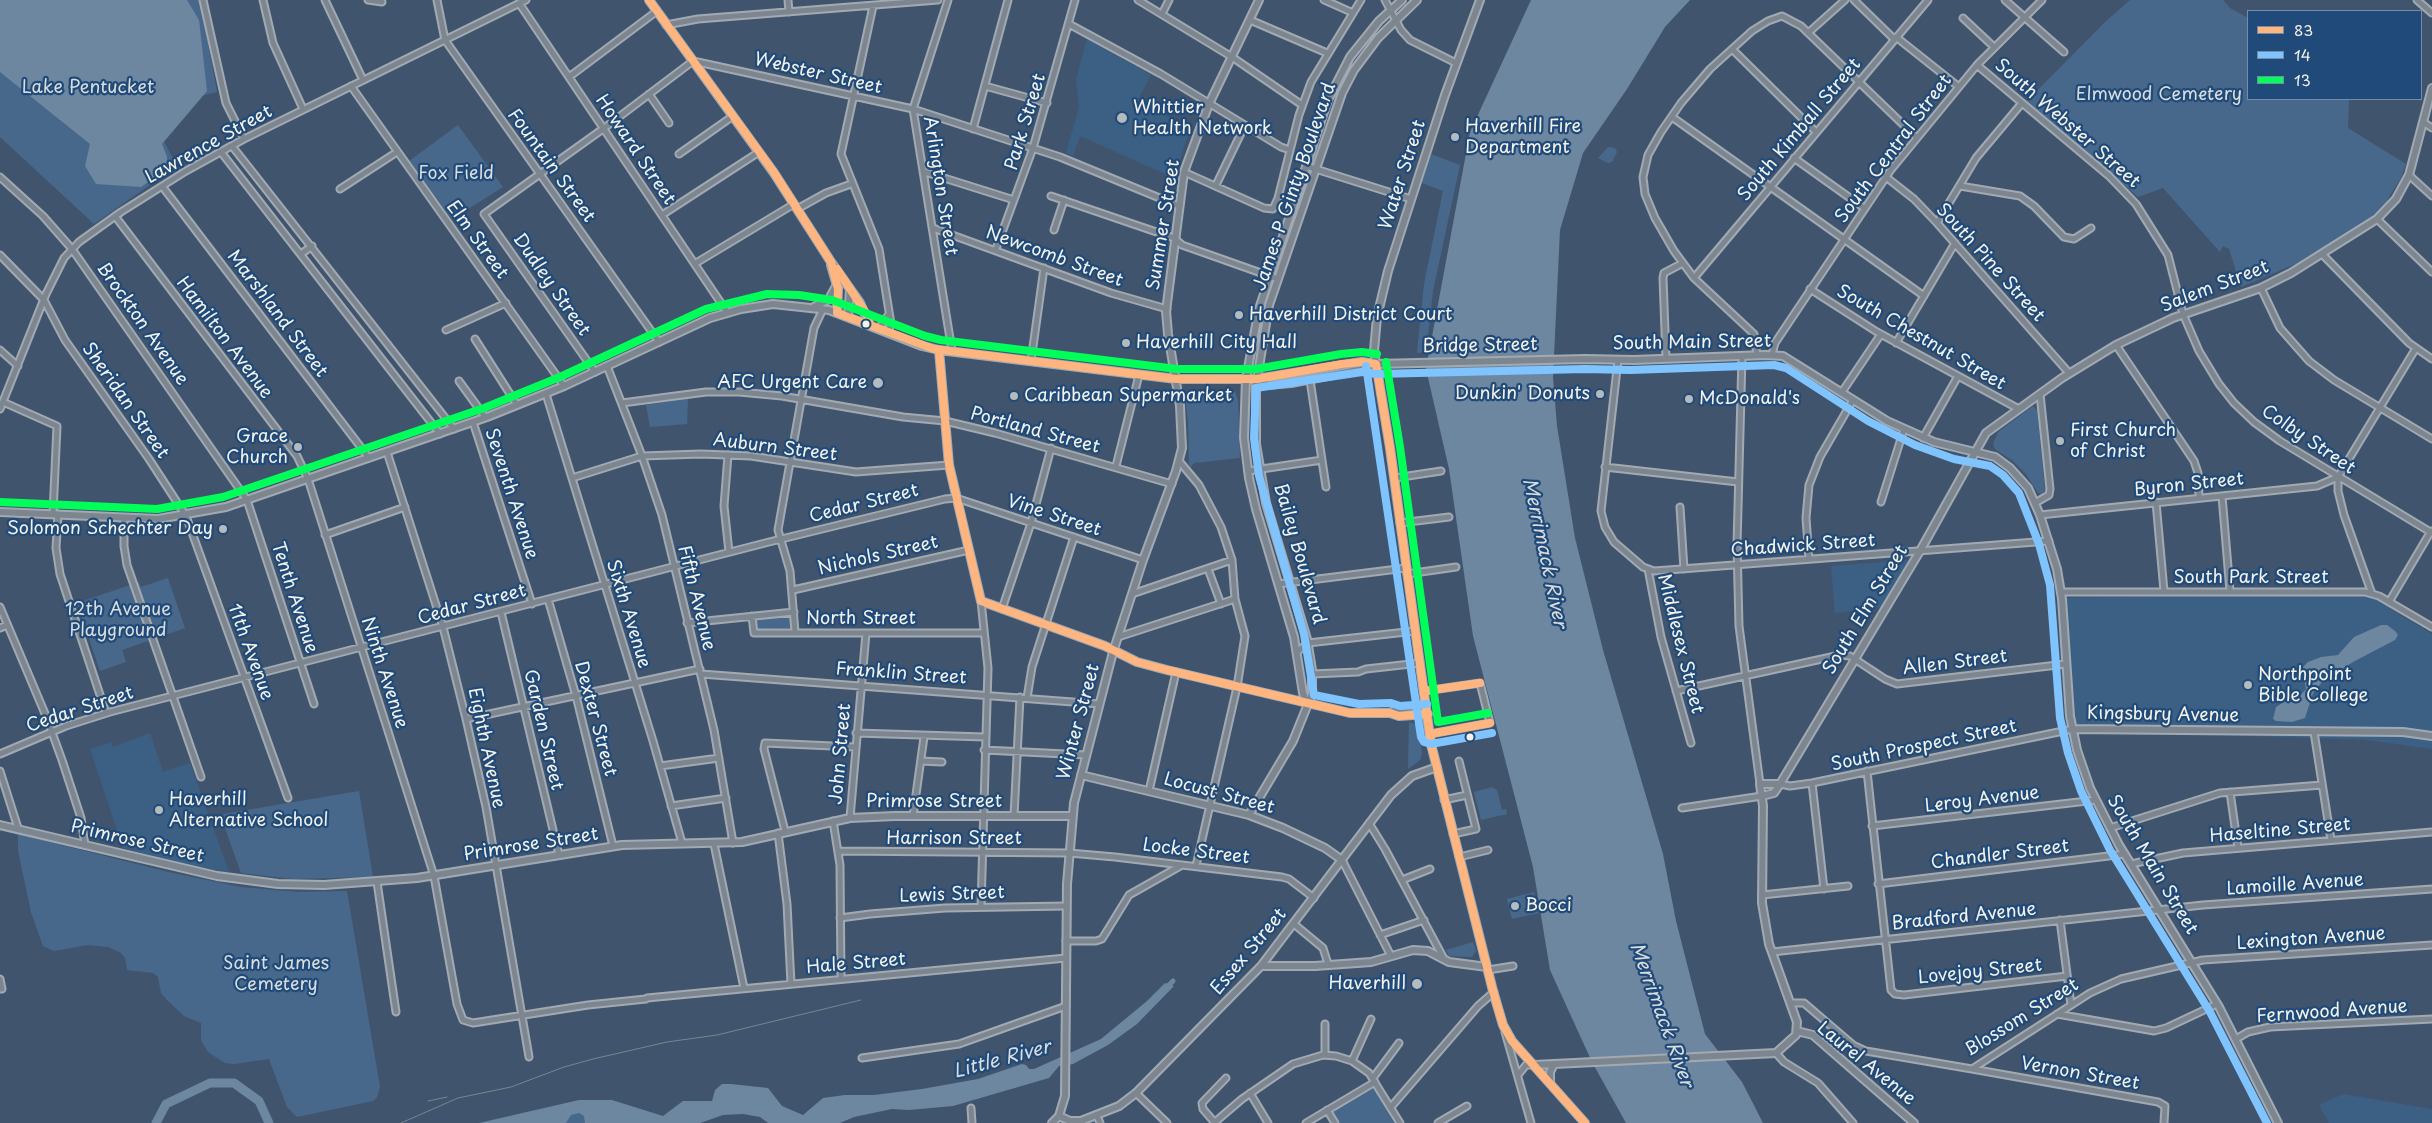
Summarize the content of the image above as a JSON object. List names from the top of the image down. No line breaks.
{"streets":{"main road":["Water Street","James P Ginty Boulevard","Summer Street","Salem Street","South Main Street","Bridge Street","Bailey Boulevard","South Elm Street","Kingsbury Avenue","Winter Street","Locust Street","Primrose Street","Essex Street","Laurel Avenue"],"street":["Webster Street","Park Street","South Webster Street","South Kimball Street","Lawrence Street","South Central Street","Howard Street","Fountain Street","Arlington Street","Elm Street","Newcomb Street","South Pine Street","Dudley Street","Marshland Street","Brockton Avenue","Hamilton Avenue","South Chestnut Street","Sheridan Street","Portland Street","Colby Street","Auburn Street","Byron Street","Seventh Avenue","Cedar Street","Vine Street","Chadwick Street","Nichols Street","South Park Street","Tenth Avenue","Fifth Avenue","Sixth Avenue","North Street","Middlesex Street","11th Avenue","Allen Street","Ninth Avenue","Franklin Street","Dexter Street","Garden Street","South Prospect Street","Eighth Avenue","John Street","Leroy Avenue","Haseltine Street","Harrison Street","Locke Street","Chandler Street","Lamoille Avenue","Lewis Street","Bradford Avenue","Lexington Avenue","Hale Street","Lovejoy Street","Fernwood Avenue","Blossom Street","Vernon Street"]},"crossings":[["Webster Street","Park Street"],["Webster Street","Arlington Street"],["Webster Street","Summer Street"],["Park Street","Newcomb Street"],["South Webster Street","South Central Street"],["South Webster Street","Salem Street"],["South Webster Street","Colby Street"],["Lawrence Street","Howard Street"],["Lawrence Street","Fountain Street"],["Lawrence Street","Elm Street"],["Lawrence Street","Marshland Street"],["Lawrence Street","Brockton Avenue"],["Lawrence Street","Hamilton Avenue"],["Lawrence Street","Sheridan Street"],["South Central Street","South Pine Street"],["South Central Street","South Chestnut Street"],["South Central Street","South Main Street"],["Fountain Street","Dudley Street"],["Water Street","Bridge Street"],["Water Street","Essex Street"],["Arlington Street","Newcomb Street"],["James P Ginty Boulevard","Bailey Boulevard"],["Summer Street","Newcomb Street"],["Summer Street","Winter Street"],["South Pine Street","Salem Street"],["Salem Street","South Chestnut Street"],["Salem Street","South Main Street"],["Salem Street","Colby Street"],["Salem Street","South Elm Street"],["Brockton Avenue","Tenth Avenue"],["Hamilton Avenue","Ninth Avenue"],["South Main Street","Bridge Street"],["South Main Street","Byron Street"],["South Main Street","Chadwick Street"],["South Main Street","South Park Street"],["South Main Street","South Elm Street"],["South Main Street","Middlesex Street"],["South Main Street","Allen Street"],["South Main Street","Kingsbury Avenue"],["South Main Street","South Prospect Street"],["South Main Street","Leroy Avenue"],["South Main Street","Haseltine Street"],["South Main Street","Chandler Street"],["South Main Street","Lamoille Avenue"],["South Main Street","Bradford Avenue"],["South Main Street","Lexington Avenue"],["South Main Street","Fernwood Avenue"],["South Main Street","Blossom Street"],["Sheridan Street","11th Avenue"],["Portland Street","Fifth Avenue"],["Portland Street","Winter Street"],["Colby Street","Byron Street"],["Auburn Street","Fifth Avenue"],["Auburn Street","Sixth Avenue"],["Seventh Avenue","Cedar Street"],["Cedar Street","Vine Street"],["Cedar Street","Tenth Avenue"],["Cedar Street","Fifth Avenue"],["Cedar Street","Sixth Avenue"],["Cedar Street","11th Avenue"],["Cedar Street","Ninth Avenue"],["Cedar Street","Dexter Street"],["Cedar Street","Garden Street"],["Cedar Street","Eighth Avenue"],["Vine Street","Winter Street"],["Chadwick Street","South Elm Street"],["Chadwick Street","Middlesex Street"],["Fifth Avenue","Franklin Street"],["Fifth Avenue","Primrose Street"],["South Elm Street","Allen Street"],["South Elm Street","South Prospect Street"],["Sixth Avenue","Franklin Street"],["Sixth Avenue","Primrose Street"],["North Street","John Street"],["Ninth Avenue","Primrose Street"],["Ninth Avenue","Hale Street"],["Franklin Street","Dexter Street"],["Franklin Street","Winter Street"],["Franklin Street","Garden Street"],["Franklin Street","Eighth Avenue"],["Franklin Street","John Street"],["Kingsbury Avenue","South Prospect Street"],["Dexter Street","Primrose Street"],["Winter Street","Locust Street"],["Winter Street","Primrose Street"],["Winter Street","Harrison Street"],["Winter Street","Locke Street"],["Winter Street","Lewis Street"],["Winter Street","Essex Street"],["Winter Street","Hale Street"],["Garden Street","Primrose Street"],["Eighth Avenue","Primrose Street"],["Eighth Avenue","Hale Street"],["John Street","Primrose Street"],["Locust Street","Essex Street"],["Harrison Street","Locke Street"],["Locke Street","Essex Street"],["Lamoille Avenue","Bradford Avenue"],["Bradford Avenue","Lovejoy Street"],["Lexington Avenue","Blossom Street"],["Blossom Street","Vernon Street"]],"water":["Merrimack River","Little River"],"parks":["Lake Pentucket","Elmwood Cemetery","Fox Field","12th Avenue Playground","Saint James Cemetery"],"places":["Whittier Health Network","Haverhill Fire Department","Haverhill District Court","Haverhill City Hall","AFC Urgent Care","Dunkin' Donuts","Caribbean Supermarket","McDonald's","First Church of Christ","Grace Church","Solomon Schechter Day","Northpoint Bible College","Haverhill Alternative School","Bocci","Haverhill"],"lines":["transit line 83","transit line 13","transit line 14"],"legend":["83","14","13"]}
